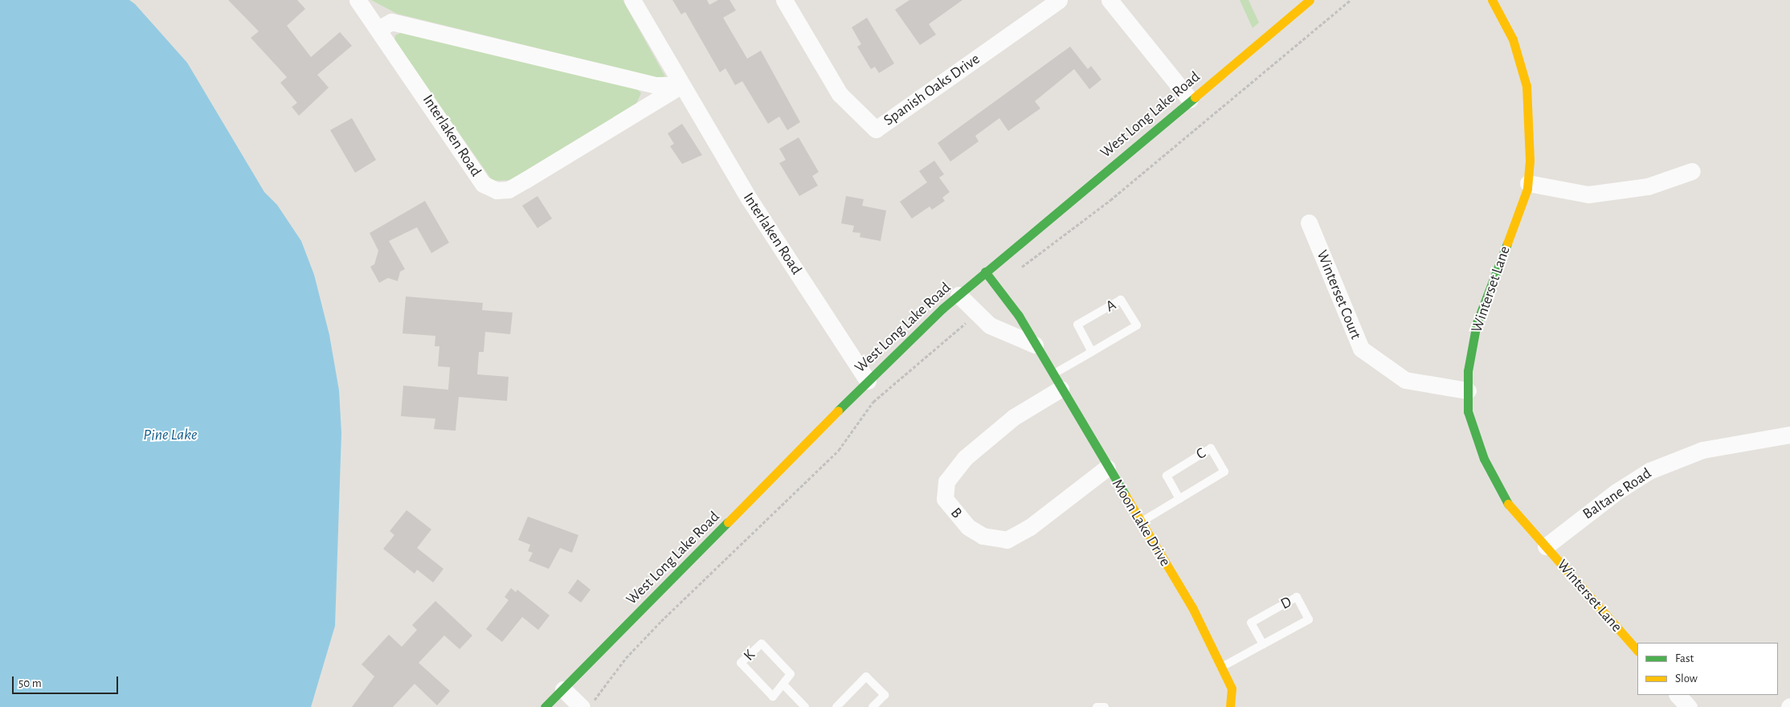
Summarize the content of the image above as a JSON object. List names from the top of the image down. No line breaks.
{"streets":{"street":["Spanish Oaks Drive","West Long Lake Road","Interlaken Road","Winterset Lane","Winterset Court","Baltane Road","B","Moon Lake Drive"],"lane":["A","C","D","K"]},"crossings":[["West Long Lake Road","Interlaken Road"],["West Long Lake Road","Moon Lake Drive"],["Winterset Lane","Winterset Court"],["Winterset Lane","Baltane Road"],["A","B"],["A","Moon Lake Drive"],["C","Moon Lake Drive"],["B","Moon Lake Drive"],["Moon Lake Drive","D"]],"water":["Pine Lake"],"legend":["Fast","Slow"],"scale_bar":"50 m"}
